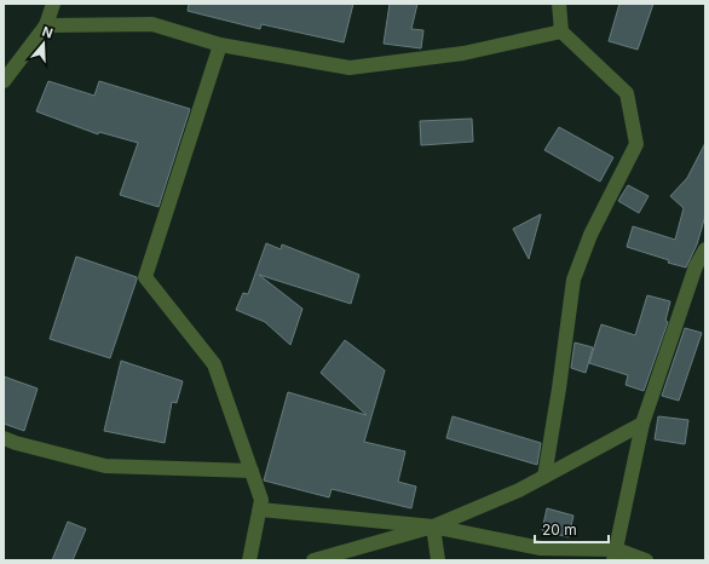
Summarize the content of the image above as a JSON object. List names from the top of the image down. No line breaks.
{"scale_bar":"20 m","north":"top"}
